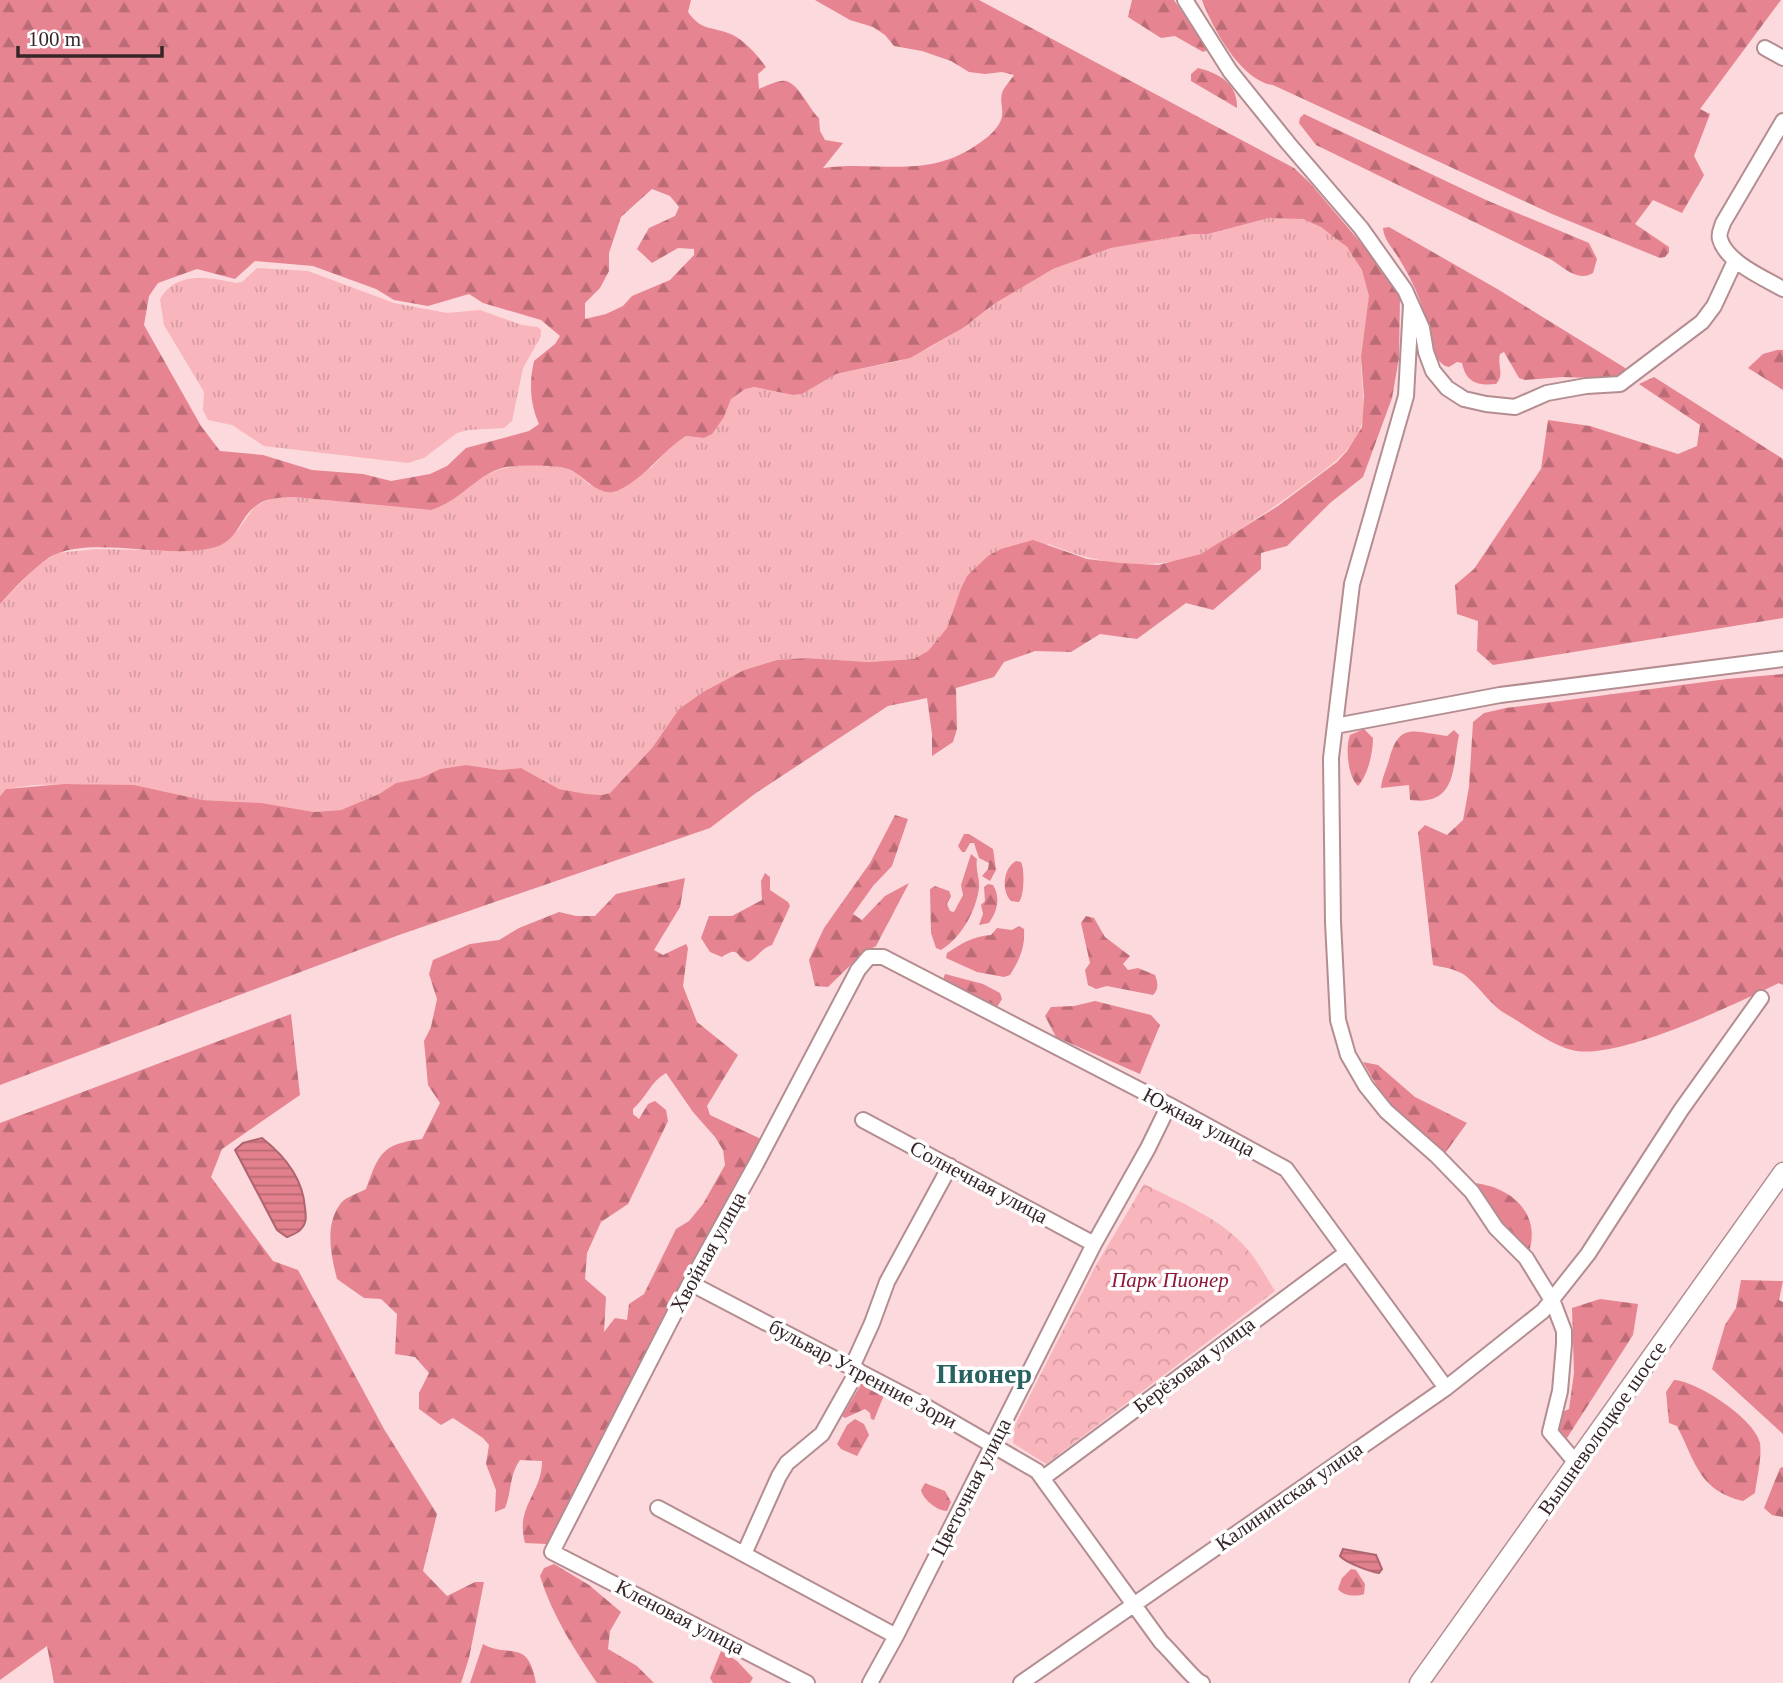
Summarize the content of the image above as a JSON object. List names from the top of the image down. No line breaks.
{"streets":{"main road":["Вышневолоцкое шоссе"],"street":["Южная улица","Солнечная улица","Хвойная улица","Берёзовая улица","бульвар Утренние Зори","Цветочная улица","Калининская улица","Кленовая улица"]},"crossings":[["Южная улица","Хвойная улица"],["Южная улица","Берёзовая улица"],["Южная улица","Цветочная улица"],["Южная улица","Калининская улица"],["Солнечная улица","Цветочная улица"],["Хвойная улица","бульвар Утренние Зори"],["Хвойная улица","Кленовая улица"],["Берёзовая улица","бульвар Утренние Зори"],["бульвар Утренние Зори","Цветочная улица"],["бульвар Утренние Зори","Калининская улица"]],"districts":["Пионер"],"parks":["Парк Пионер"],"scale_bar":"100 m"}
